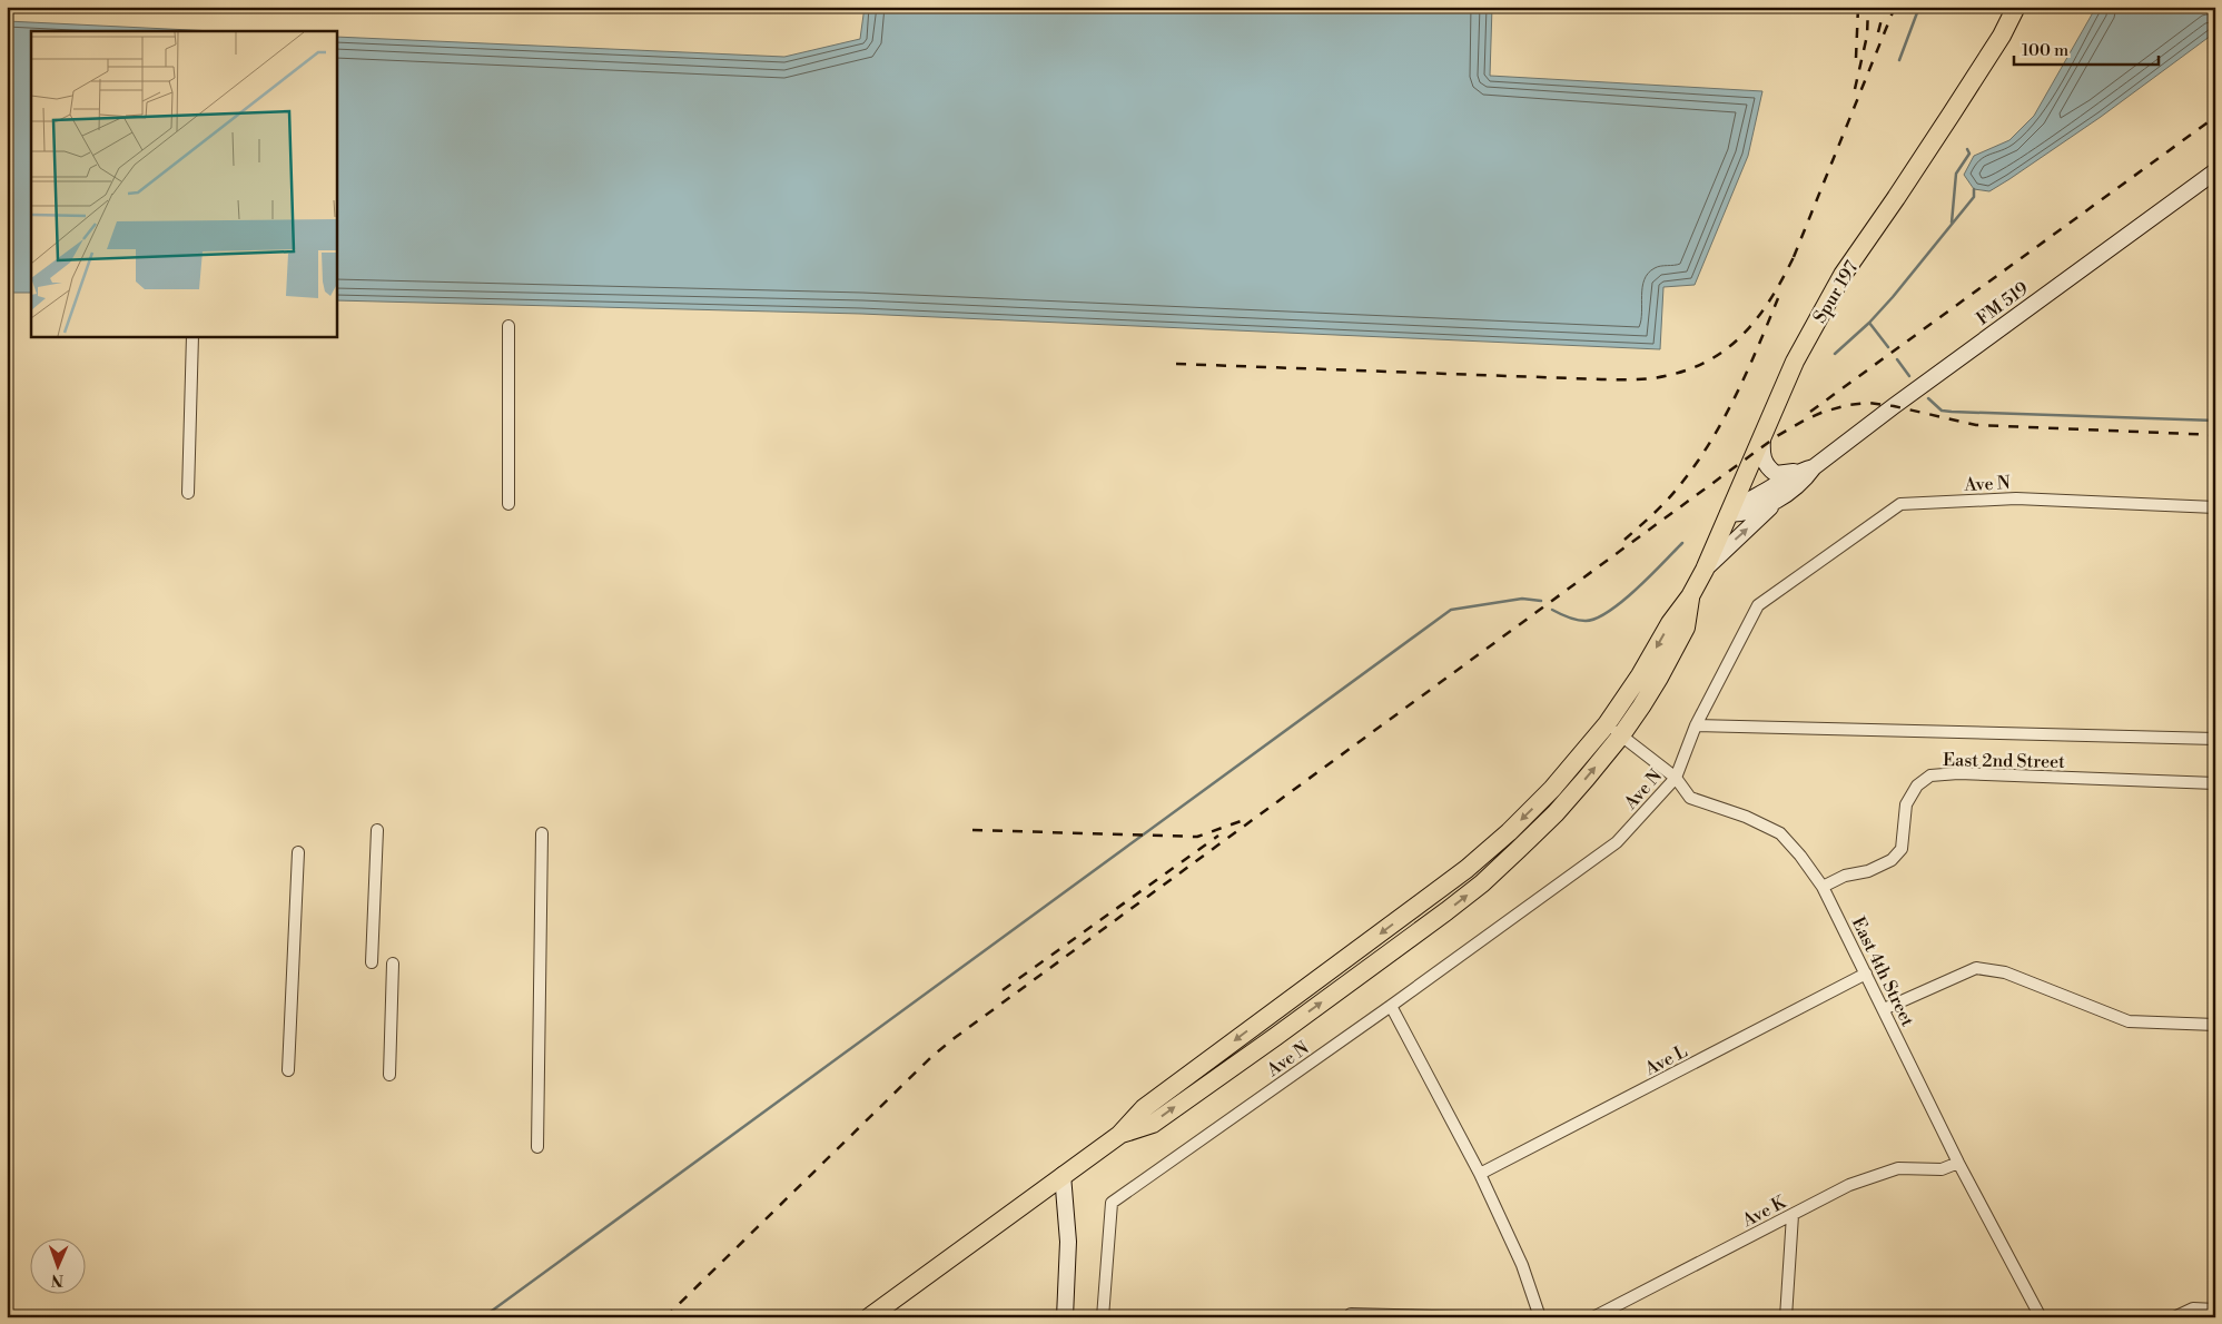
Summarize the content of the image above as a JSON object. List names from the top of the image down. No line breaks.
{"streets":{"main road":["Spur 197","FM 519"],"street":["Ave N","East 2nd Street","East 4th Street","Ave L","Ave K"]},"crossings":[["Spur 197","FM 519"],["Ave N","East 4th Street"],["East 2nd Street","East 4th Street"],["East 4th Street","Ave L"],["East 4th Street","Ave K"]],"scale_bar":"100 m","north":"bottom"}
